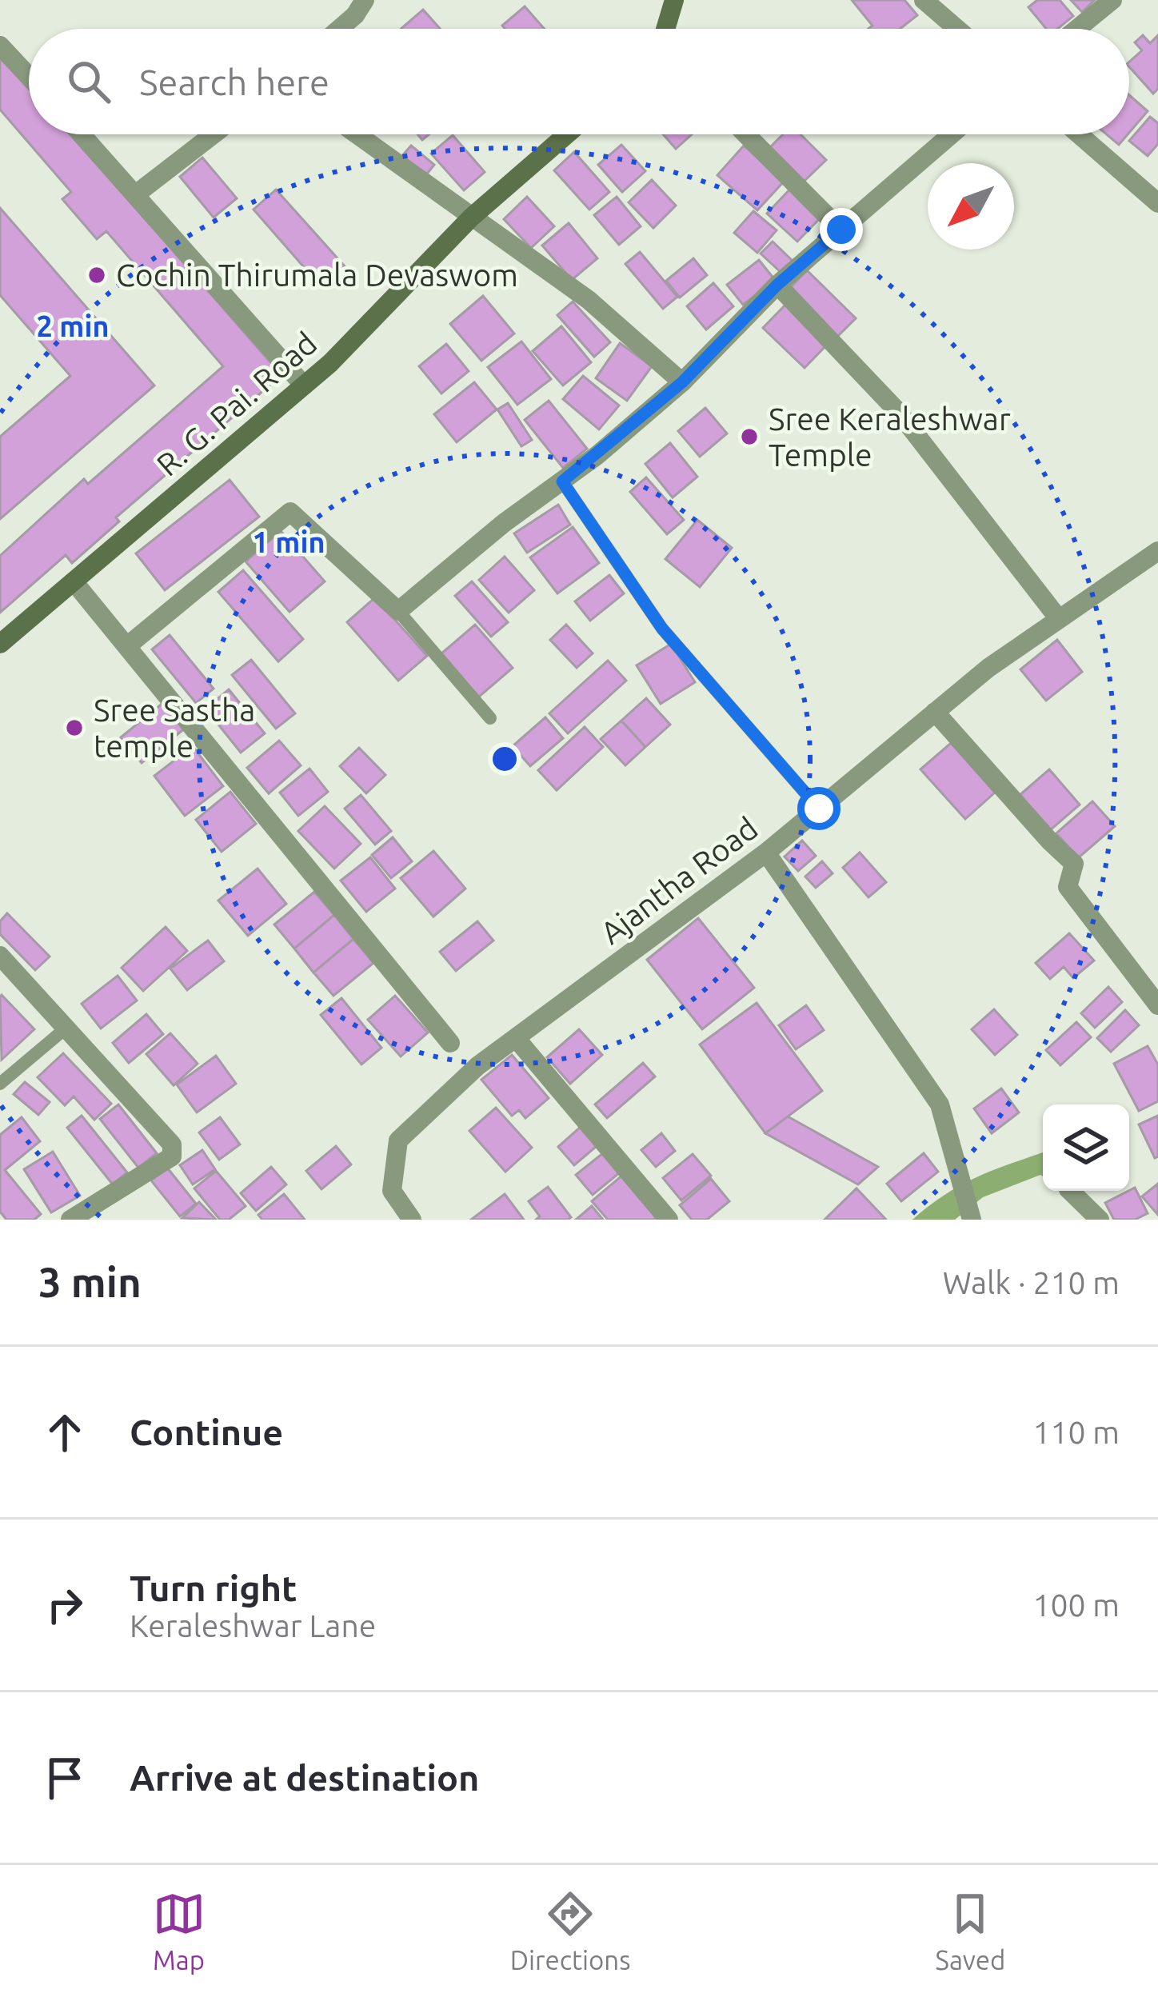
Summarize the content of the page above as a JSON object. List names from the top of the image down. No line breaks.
{"streets":{"street":["R. G. Pai. Road","Ajantha Road"]},"places":["Cochin Thirumala Devaswom","Sree Keraleshwar Temple","Sree Sastha temple"],"north":"bottom left","page":{"search":"Search here","heading":["3 min","Walk · 210 m"],"list":[["Continue","110 m"],["Turn right","Keraleshwar Lane","100 m"],"Arrive at destination"],"nav":["Map","Directions","Saved"]},"rings":["2 min","1 min"]}
